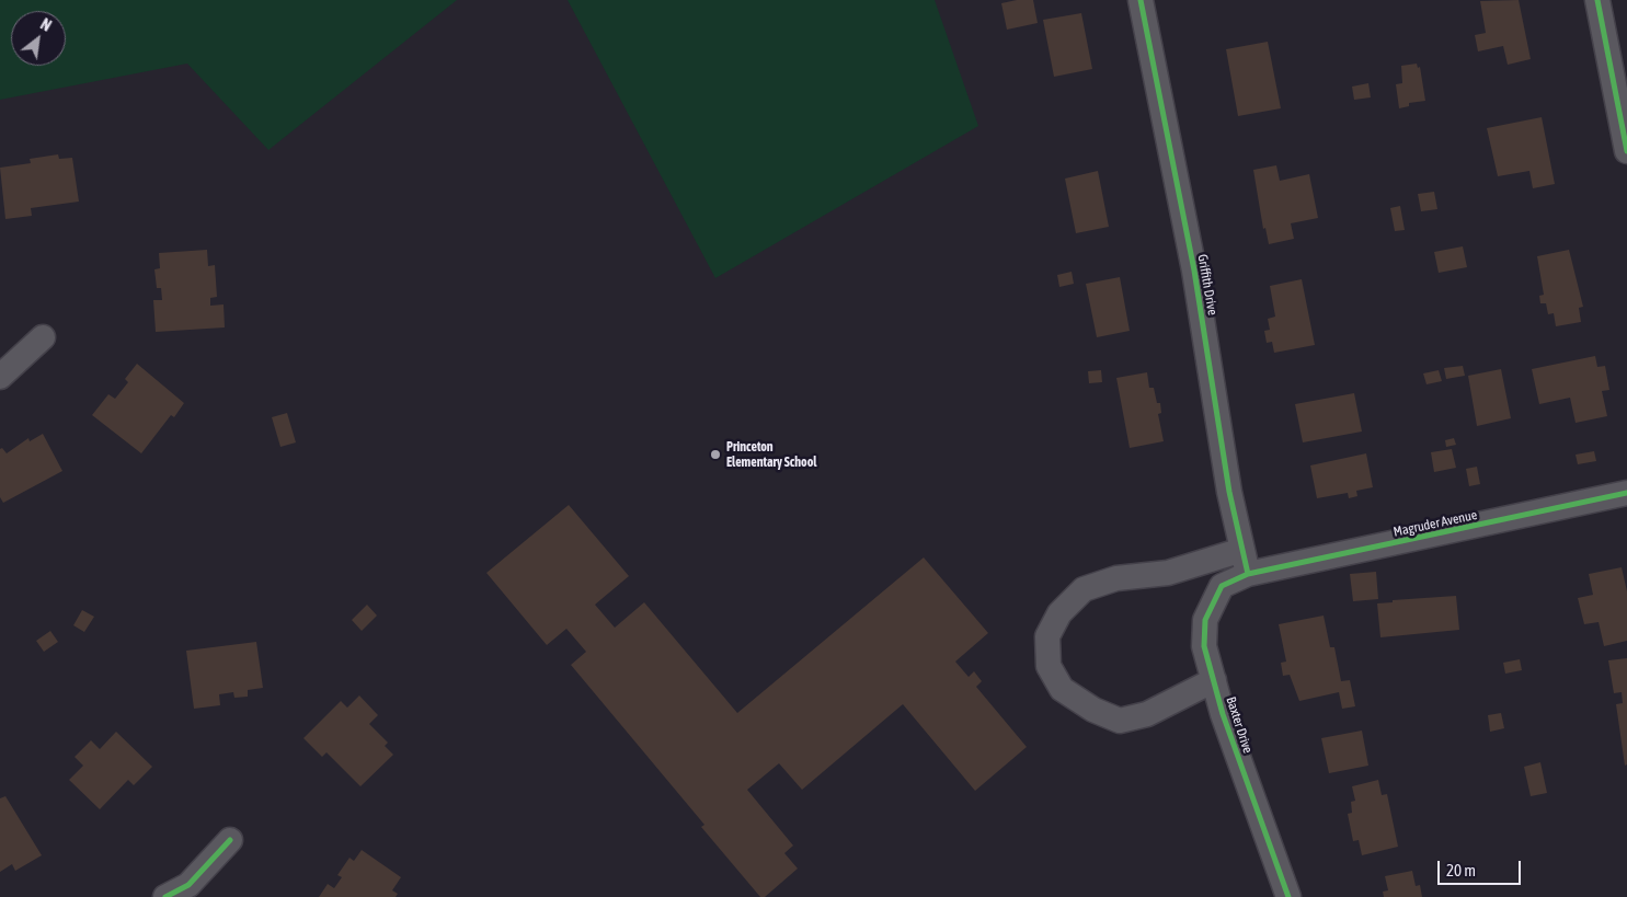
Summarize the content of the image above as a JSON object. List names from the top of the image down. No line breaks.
{"streets":{"street":["Griffith Drive","Magruder Avenue","Baxter Drive"]},"crossings":[["Griffith Drive","Magruder Avenue"],["Griffith Drive","Baxter Drive"],["Magruder Avenue","Baxter Drive"]],"places":["Princeton Elementary School"],"scale_bar":"20 m","north":"top right"}
